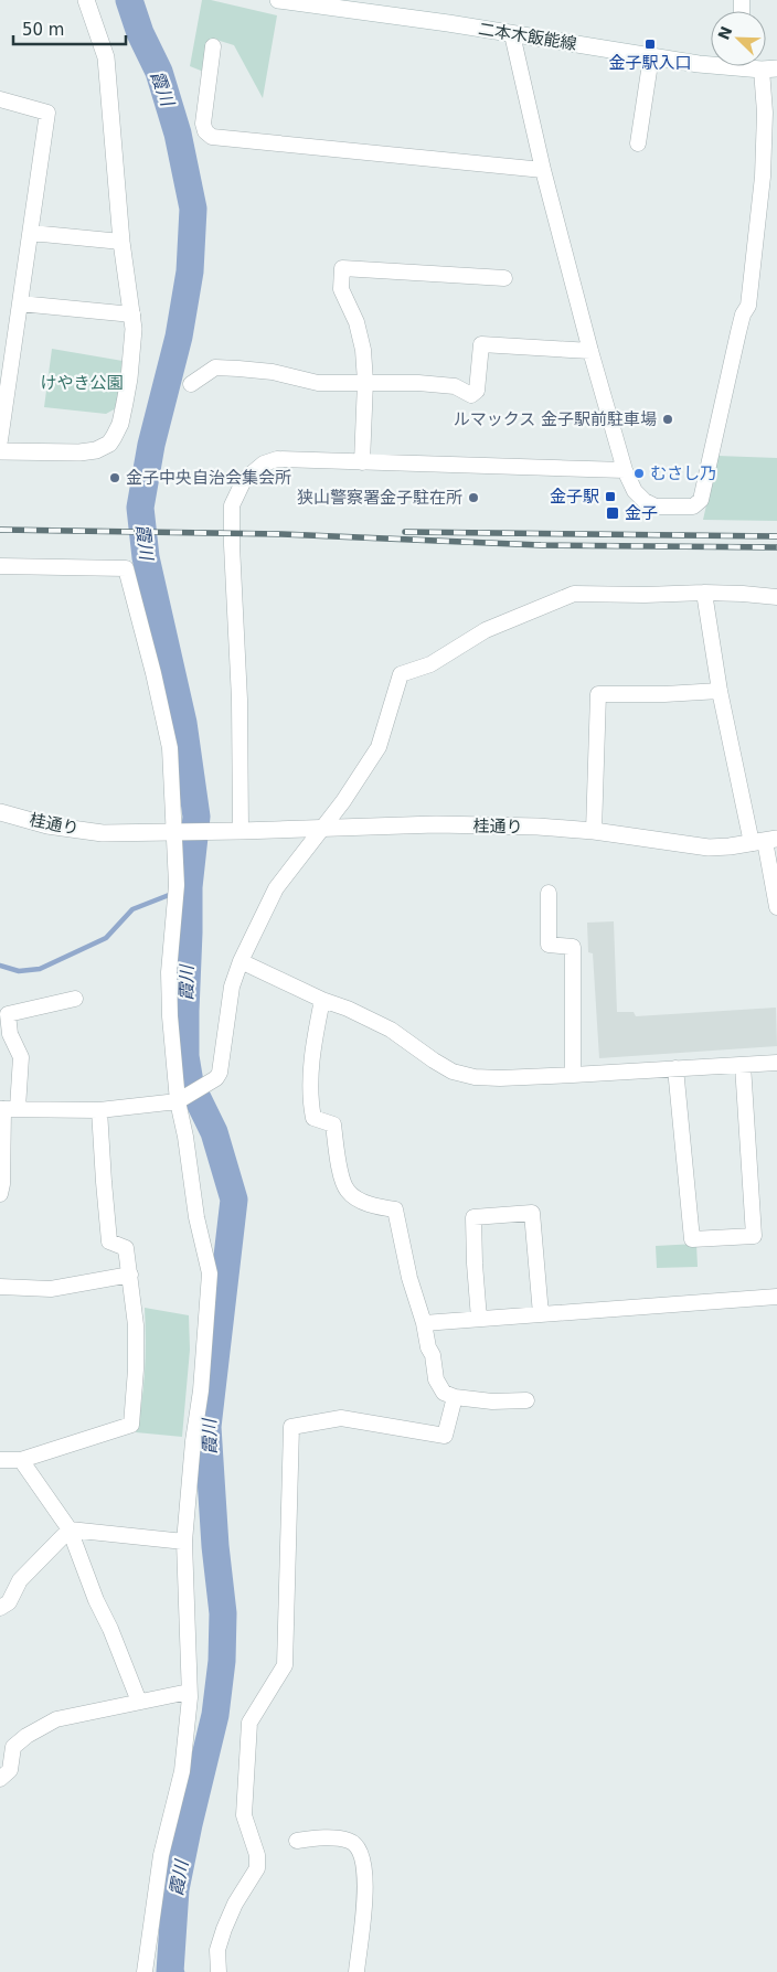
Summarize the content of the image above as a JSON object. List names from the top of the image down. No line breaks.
{"streets":{"street":["二本木飯能線","桂通り"]},"water":["霞川"],"parks":["けやき公園"],"places":{"transit":["金子駅入口","金子駅","金子"],"other":["ルマックス 金子駅前駐車場","むさし乃","金子中央自治会集会所","狭山警察署金子駐在所"]},"scale_bar":"50 m","north":"top left"}
